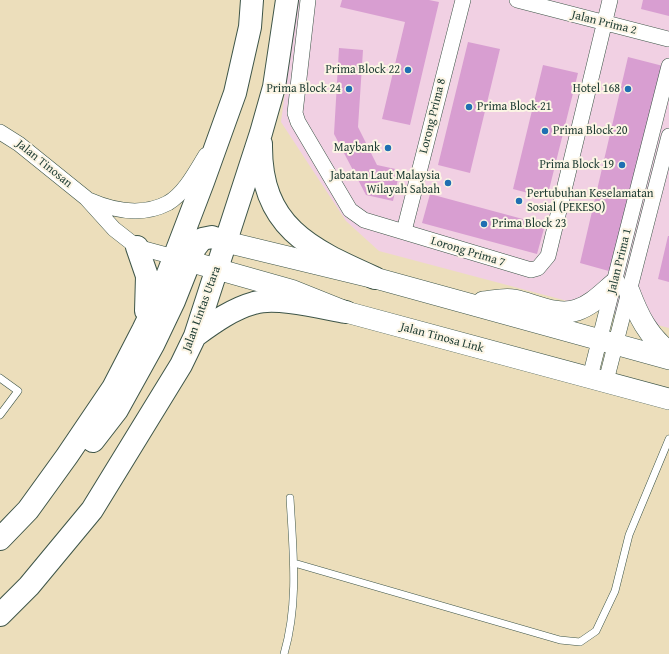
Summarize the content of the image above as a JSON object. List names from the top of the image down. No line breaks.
{"streets":{"main road":["Jalan Lintas Utara","Jalan Tinosa Link"],"street":["Jalan Prima 2","Lorong Prima 8","Jalan Tinosan","Lorong Prima 7","Jalan Prima 1"]},"crossings":[["Jalan Prima 2","Lorong Prima 7"],["Lorong Prima 8","Lorong Prima 7"],["Jalan Prima 1","Jalan Tinosa Link"],["Jalan Lintas Utara","Jalan Tinosa Link"]],"places":["Prima Block 22","Prima Block 24","Hotel 168","Prima Block 21","Prima Block 20","Maybank","Prima Block 19","Jabatan Laut Malaysia Wilayah Sabah","Pertubuhan Keselamatan Sosial (PEKESO)","Prima Block 23"]}
